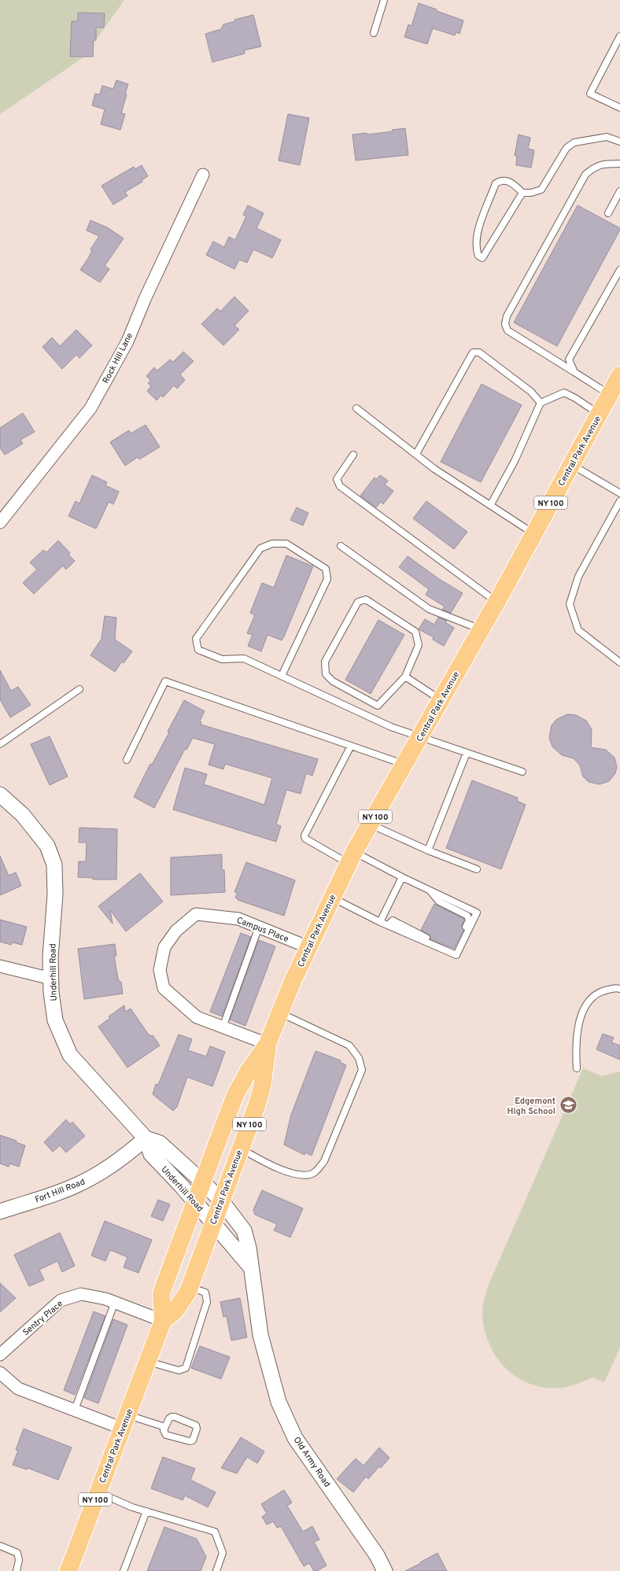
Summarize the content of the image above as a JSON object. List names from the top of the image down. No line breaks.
{"streets":{"main road":["Central Park Avenue","NY 100"],"street":["Rock Hill Lane","Campus Place","Underhill Road","Fort Hill Road","Sentry Place","Old Army Road"]},"crossings":[["Central Park Avenue","Campus Place"],["Central Park Avenue","Underhill Road"],["Central Park Avenue","Sentry Place"],["Central Park Avenue","Old Army Road"],["Underhill Road","Fort Hill Road"],["Underhill Road","Old Army Road"]],"places":{"school or university":["Edgemont High School"]}}
